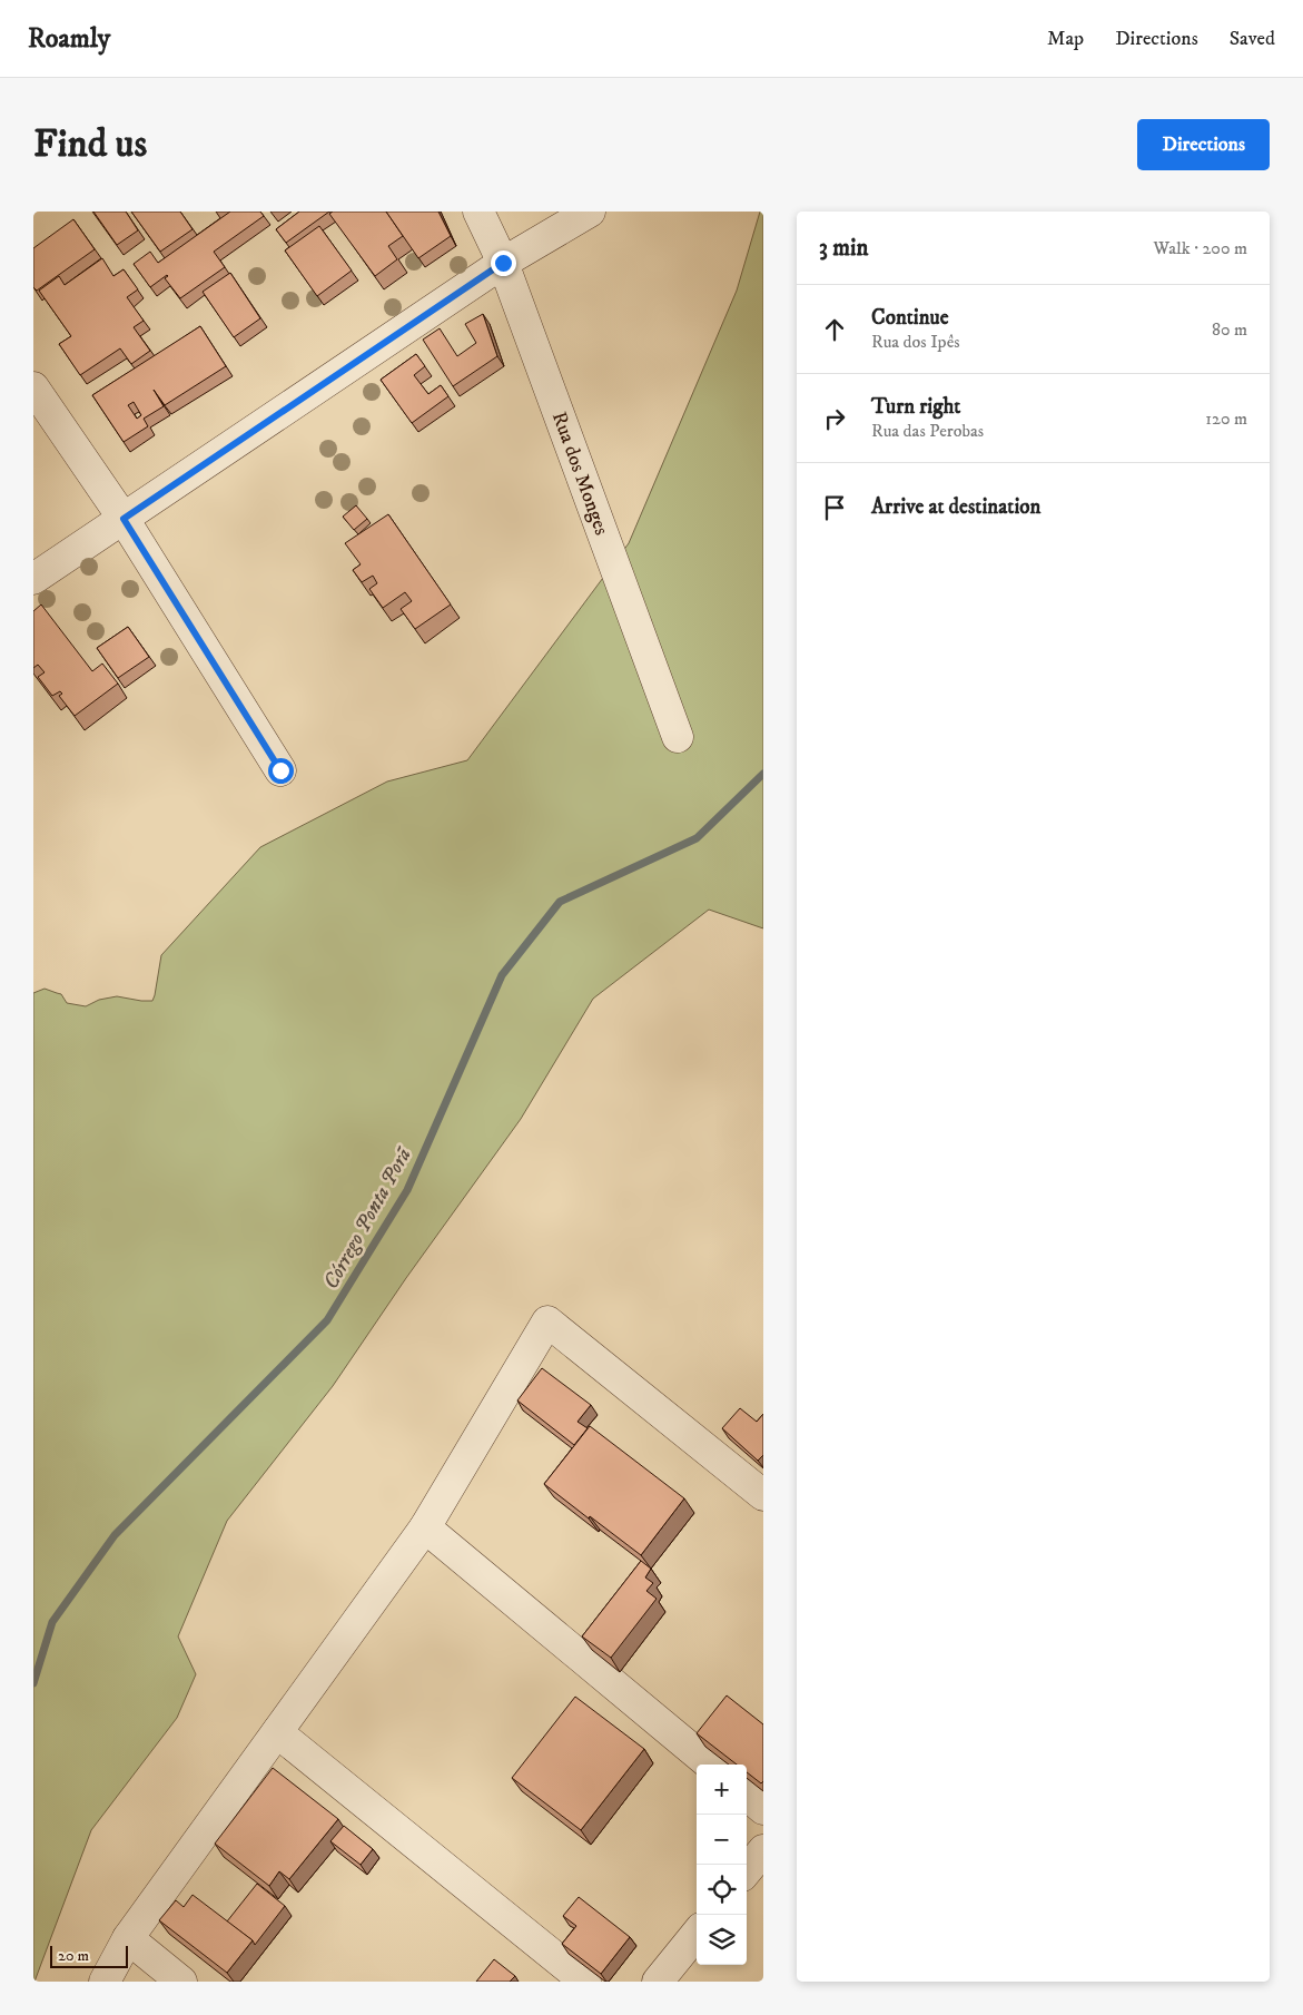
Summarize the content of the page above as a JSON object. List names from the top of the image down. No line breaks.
{"streets":{"street":["Rua dos Monges"]},"water":["Córrego Ponta Porã"],"scale_bar":"20 m","page":{"header":"Roamly","nav":["Map","Directions","Saved"],"buttons":"Directions","title":"Find us","heading":["3 min","Walk · 200 m"],"list":[["Continue","Rua dos Ipês","80 m"],["Turn right","Rua das Perobas","120 m"],"Arrive at destination"],"map_buttons":["+","−"],"scale":"20 m"}}
